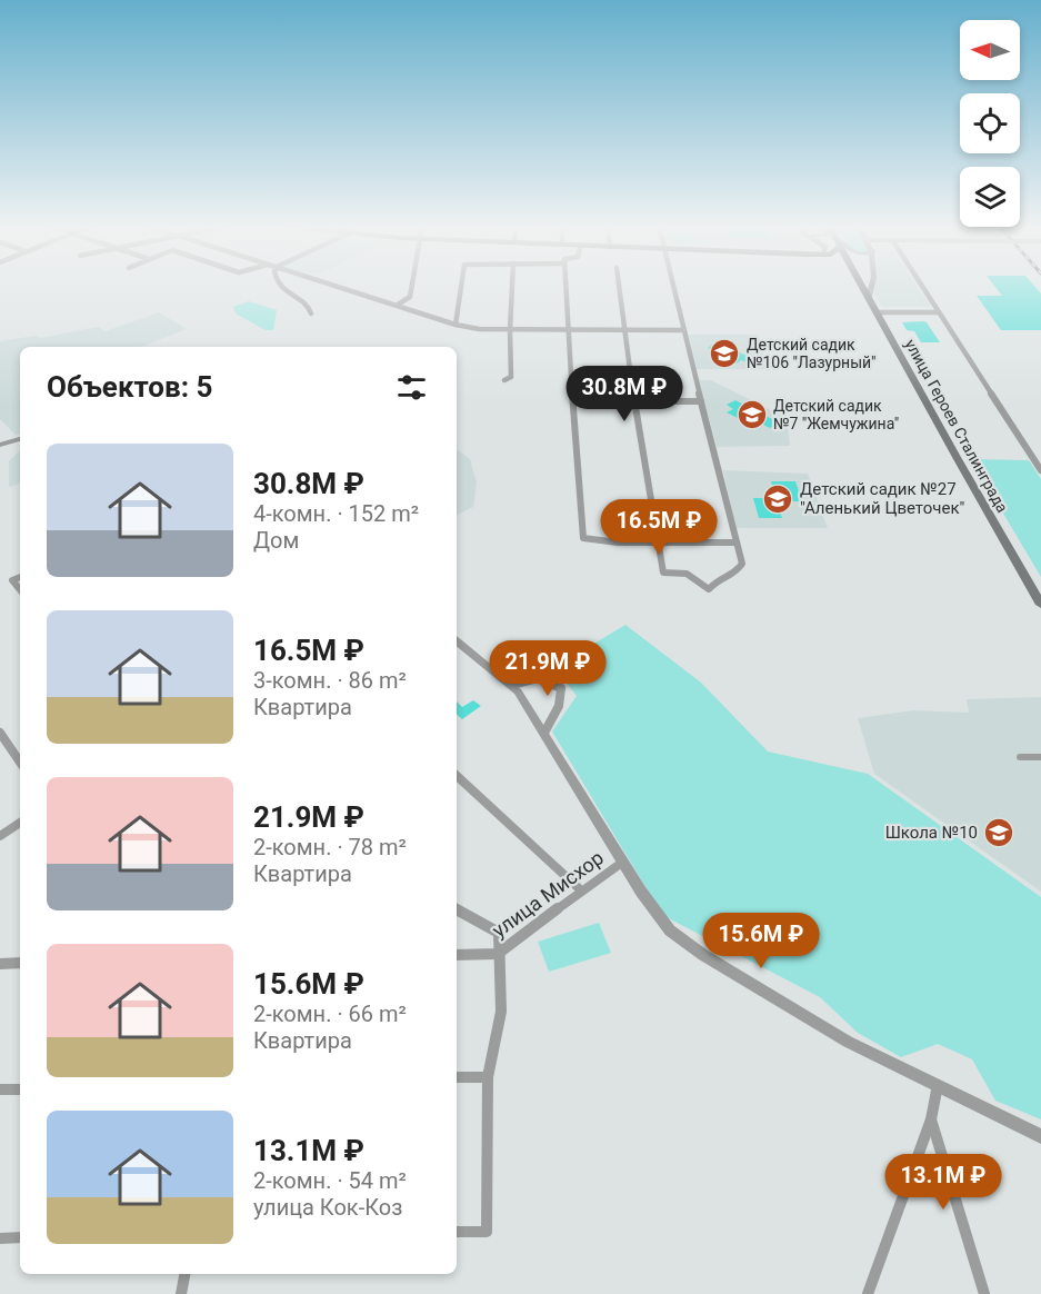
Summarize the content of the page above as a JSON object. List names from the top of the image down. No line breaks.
{"streets":{"main road":["улица Героев Сталинграда"],"street":["улица Мисхор"]},"places":{"school or university":["Детский садик №106 \"Лазурный\"","Детский садик №7 \"Жемчужина\"","Детский садик №27 \"Аленький Цветочек\"","Школа №10"]},"north":"left","page":{"heading":"Объектов: 5","price":["30.8M ₽","16.5M ₽","21.9M ₽","15.6M ₽","13.1M ₽"],"list":[{"name":"30.8M ₽","note":"4-комн. · 152 m² · Дом"},{"name":"16.5M ₽","note":"3-комн. · 86 m² · Квартира"},{"name":"21.9M ₽","note":"2-комн. · 78 m² · Квартира"},{"name":"15.6M ₽","note":"2-комн. · 66 m² · Квартира"},{"name":"13.1M ₽","note":"2-комн. · 54 m² · улица Кок-Коз"}]}}
